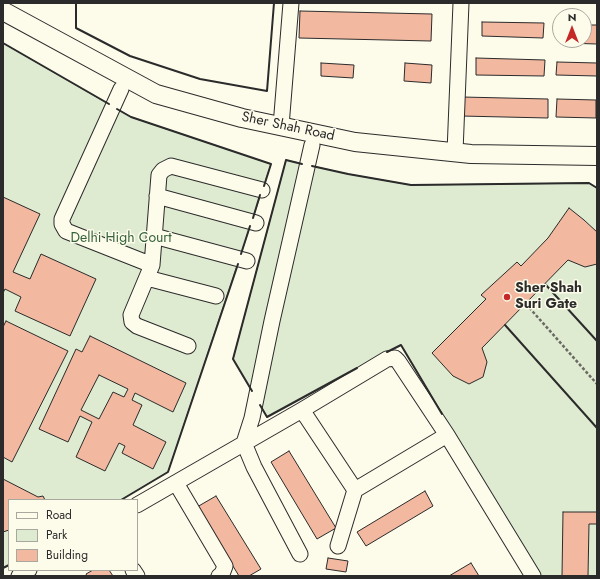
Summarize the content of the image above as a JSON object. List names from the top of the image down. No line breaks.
{"streets":{"main road":["Sher Shah Road"]},"parks":["Delhi High Court"],"places":["Sher Shah Suri Gate"],"legend":["Road","Park","Building"],"north":"top"}
